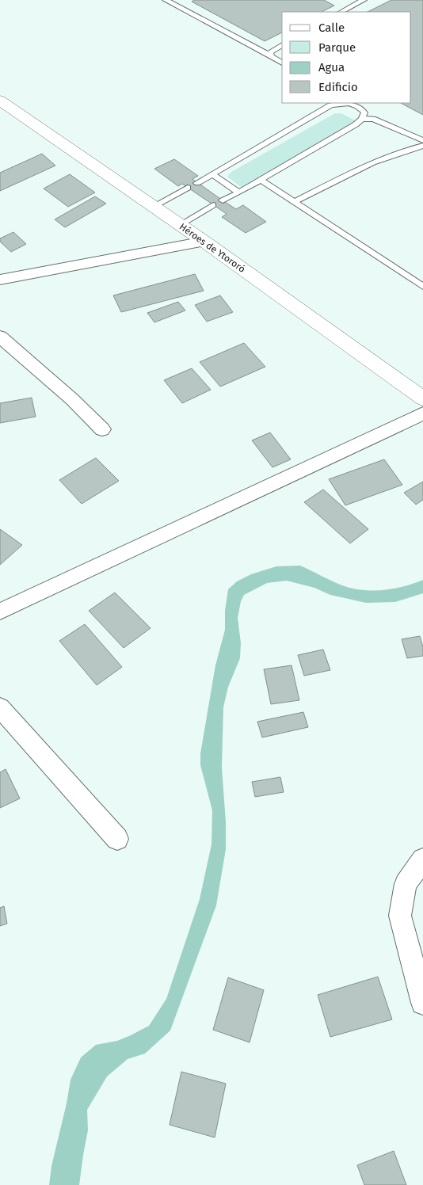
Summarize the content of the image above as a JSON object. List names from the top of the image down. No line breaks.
{"streets":{"main road":["Héroes de Ytororó"]},"legend":["Calle","Parque","Agua","Edificio"]}
